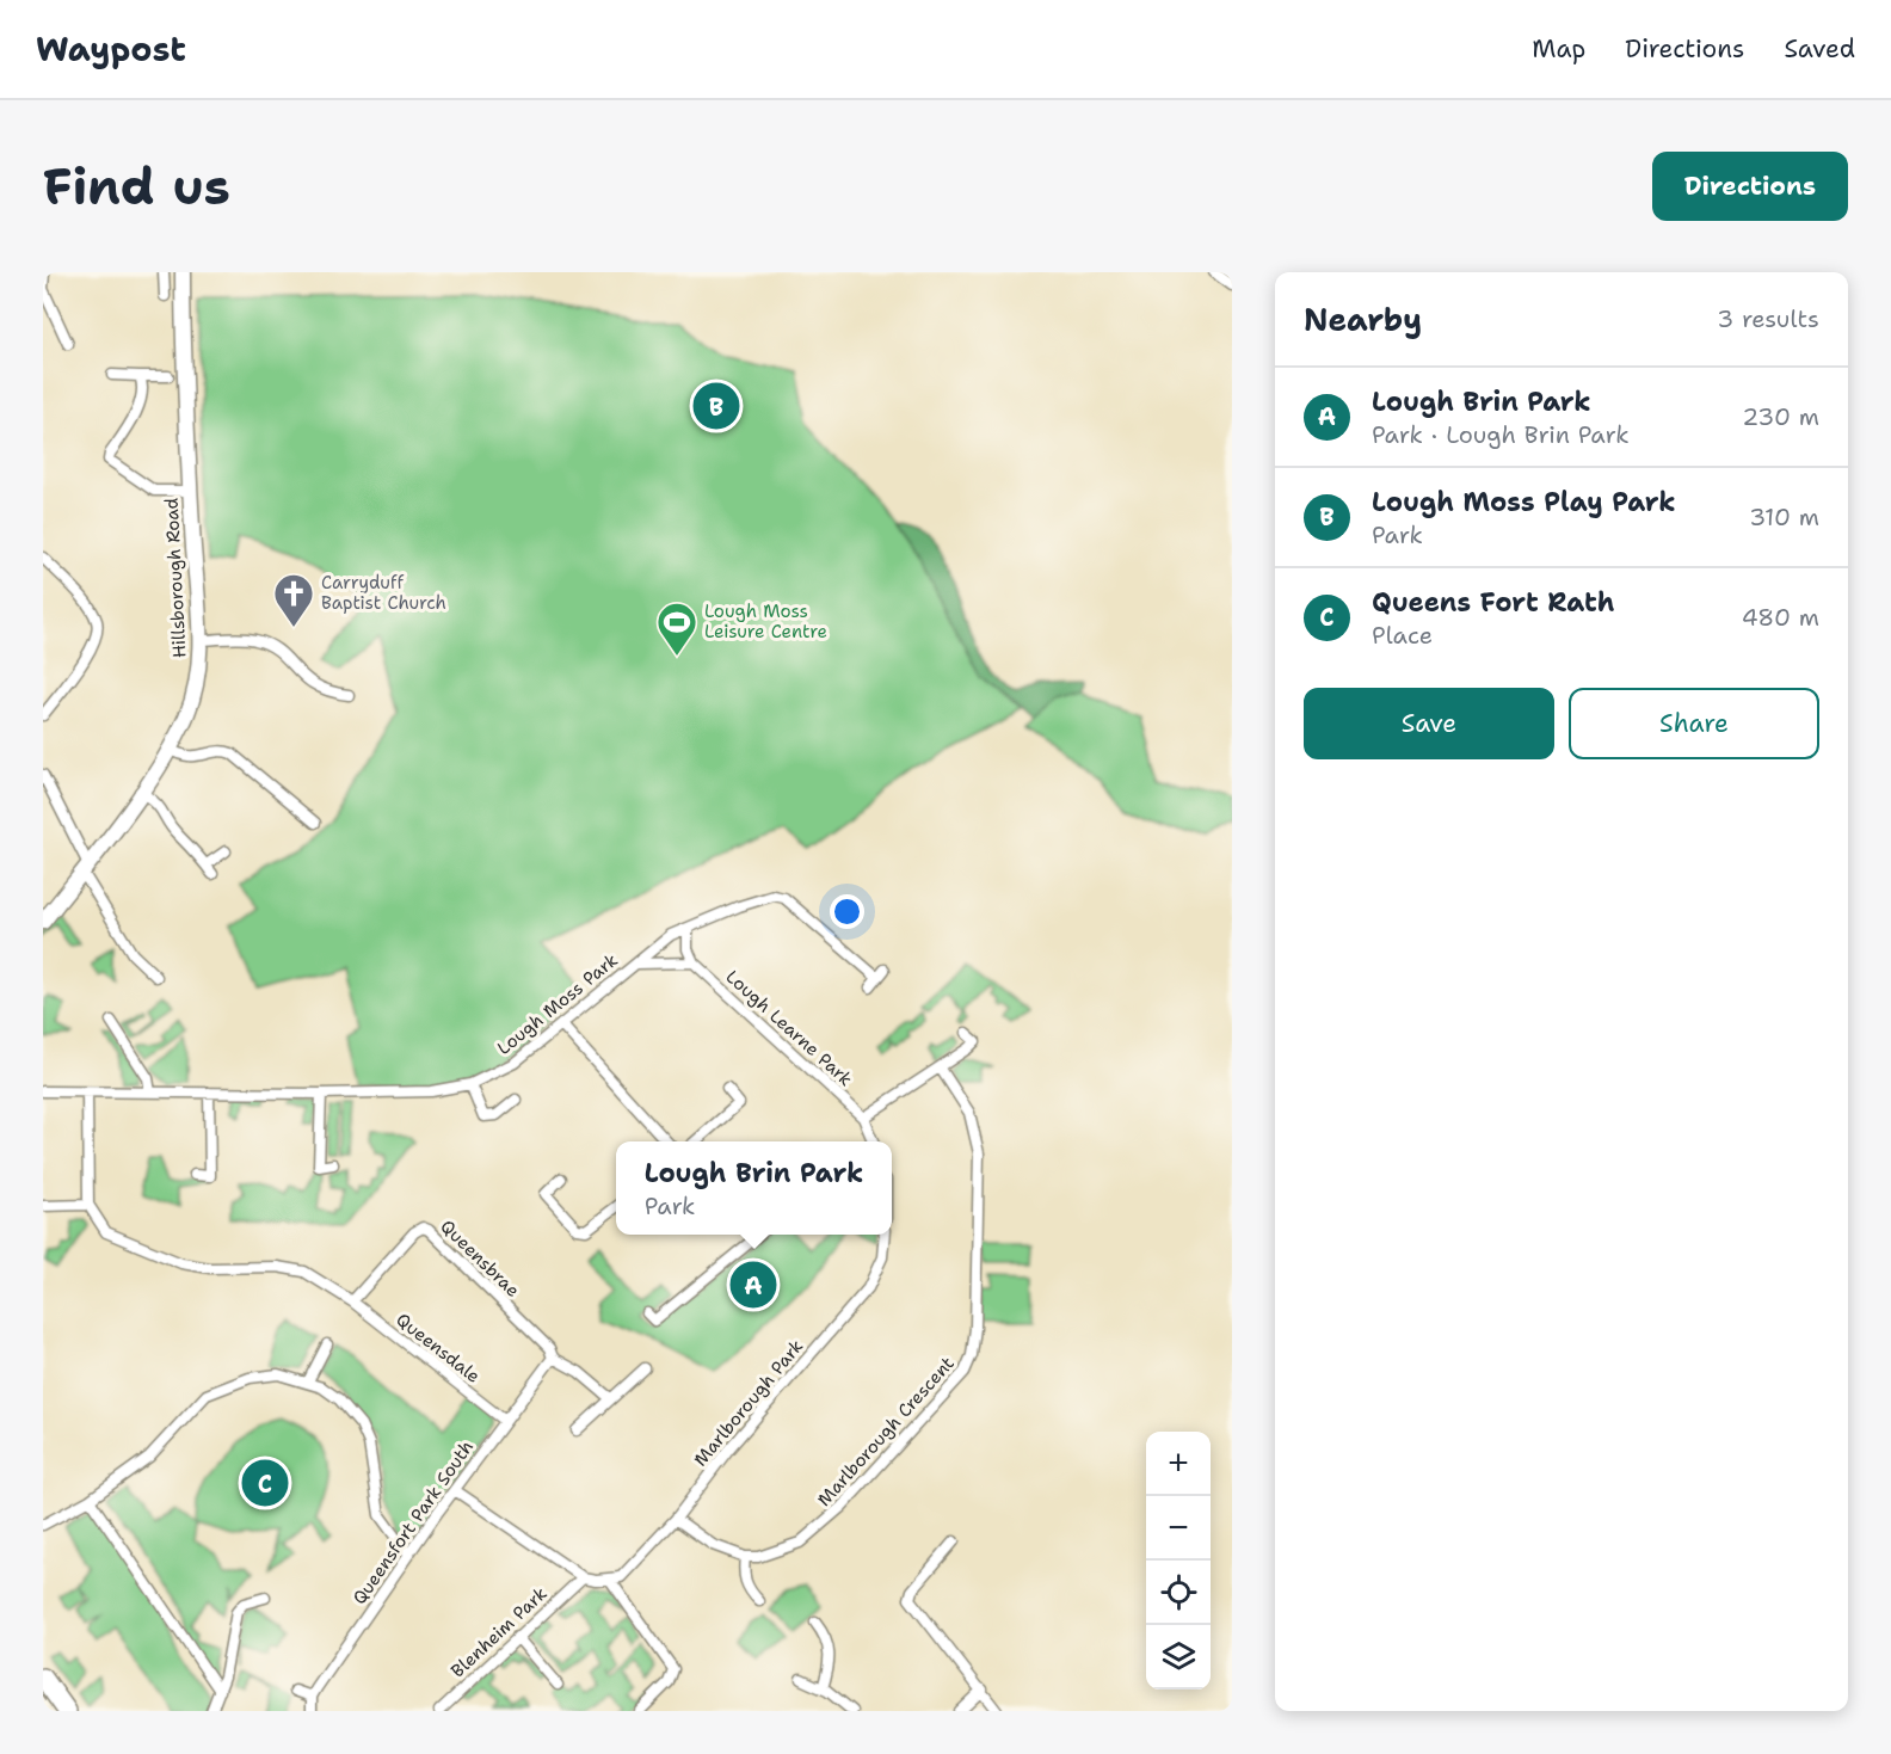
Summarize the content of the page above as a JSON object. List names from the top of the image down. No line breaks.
{"streets":{"main road":["Hillsborough Road"],"street":["Lough Moss Park","Lough Learne Park","Queensbrae","Queensdale","Marlborough Park","Marlborough Crescent","Queensfort Park South","Blenheim Park"]},"crossings":[["Queensbrae","Queensdale"],["Queensbrae","Queensfort Park South"],["Queensdale","Queensfort Park South"]],"places":{"church":["Carryduff Baptist Church"],"sports":["Lough Moss Leisure Centre"]},"page":{"header":"Waypost","nav":["Map","Directions","Saved"],"buttons":["Directions",["Save","Share"]],"title":"Find us","heading":["Nearby","3 results"],"list":[{"mark":"A","name":"Lough Brin Park","note":"Park · Lough Brin Park","value":"230 m"},{"mark":"B","name":"Lough Moss Play Park","note":"Park","value":"310 m"},{"mark":"C","name":"Queens Fort Rath","note":"Place","value":"480 m"}],"pins":["B","A","C"],"popup":["Lough Brin Park","Park"],"map_buttons":["+","−"]}}
